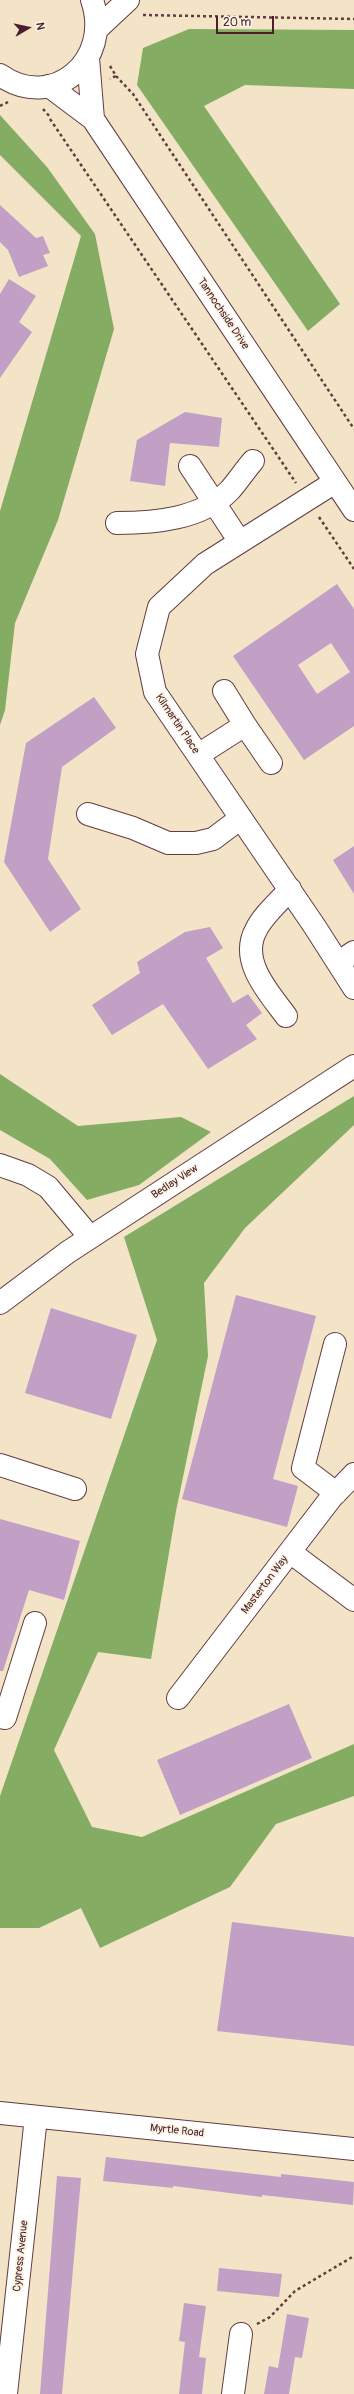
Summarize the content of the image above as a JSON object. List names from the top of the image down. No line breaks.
{"streets":{"street":["Tannochside Drive","Kilmartin Place","Bedlay View","Masterton Way","Myrtle Road","Cypress Avenue"]},"crossings":[["Tannochside Drive","Kilmartin Place"],["Myrtle Road","Cypress Avenue"]],"scale_bar":"20 m","north":"right"}
